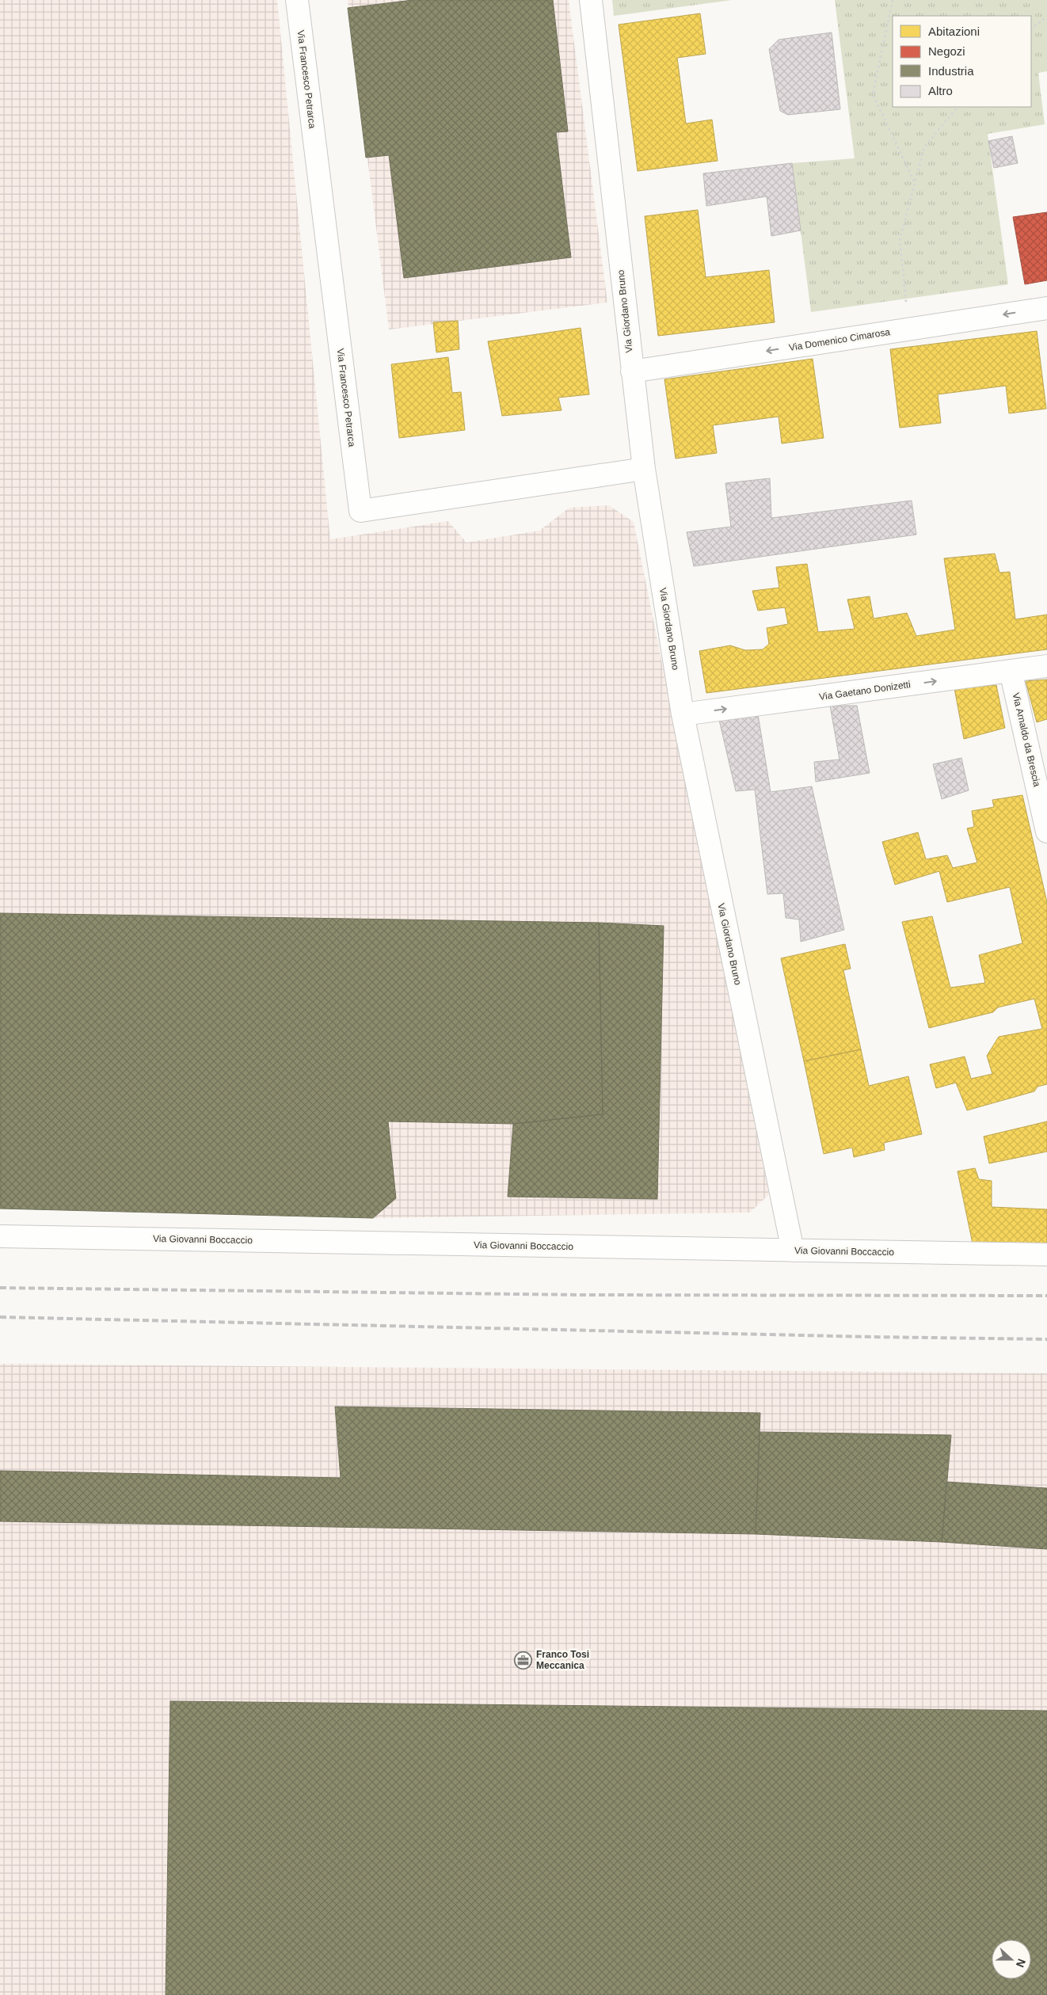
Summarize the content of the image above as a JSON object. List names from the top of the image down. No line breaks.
{"streets":{"street":["Via Francesco Petrarca","Via Giordano Bruno","Via Domenico Cimarosa","Via Gaetano Donizetti","Via Arnaldo da Brescia","Via Giovanni Boccaccio"]},"crossings":[["Via Francesco Petrarca","Via Giordano Bruno"],["Via Giordano Bruno","Via Domenico Cimarosa"],["Via Giordano Bruno","Via Gaetano Donizetti"],["Via Giordano Bruno","Via Giovanni Boccaccio"],["Via Gaetano Donizetti","Via Arnaldo da Brescia"]],"one_way":["Via Domenico Cimarosa","Via Gaetano Donizetti"],"places":{"office":["Franco Tosi Meccanica"]},"legend":["Abitazioni","Negozi","Industria","Altro"],"north":"right"}
